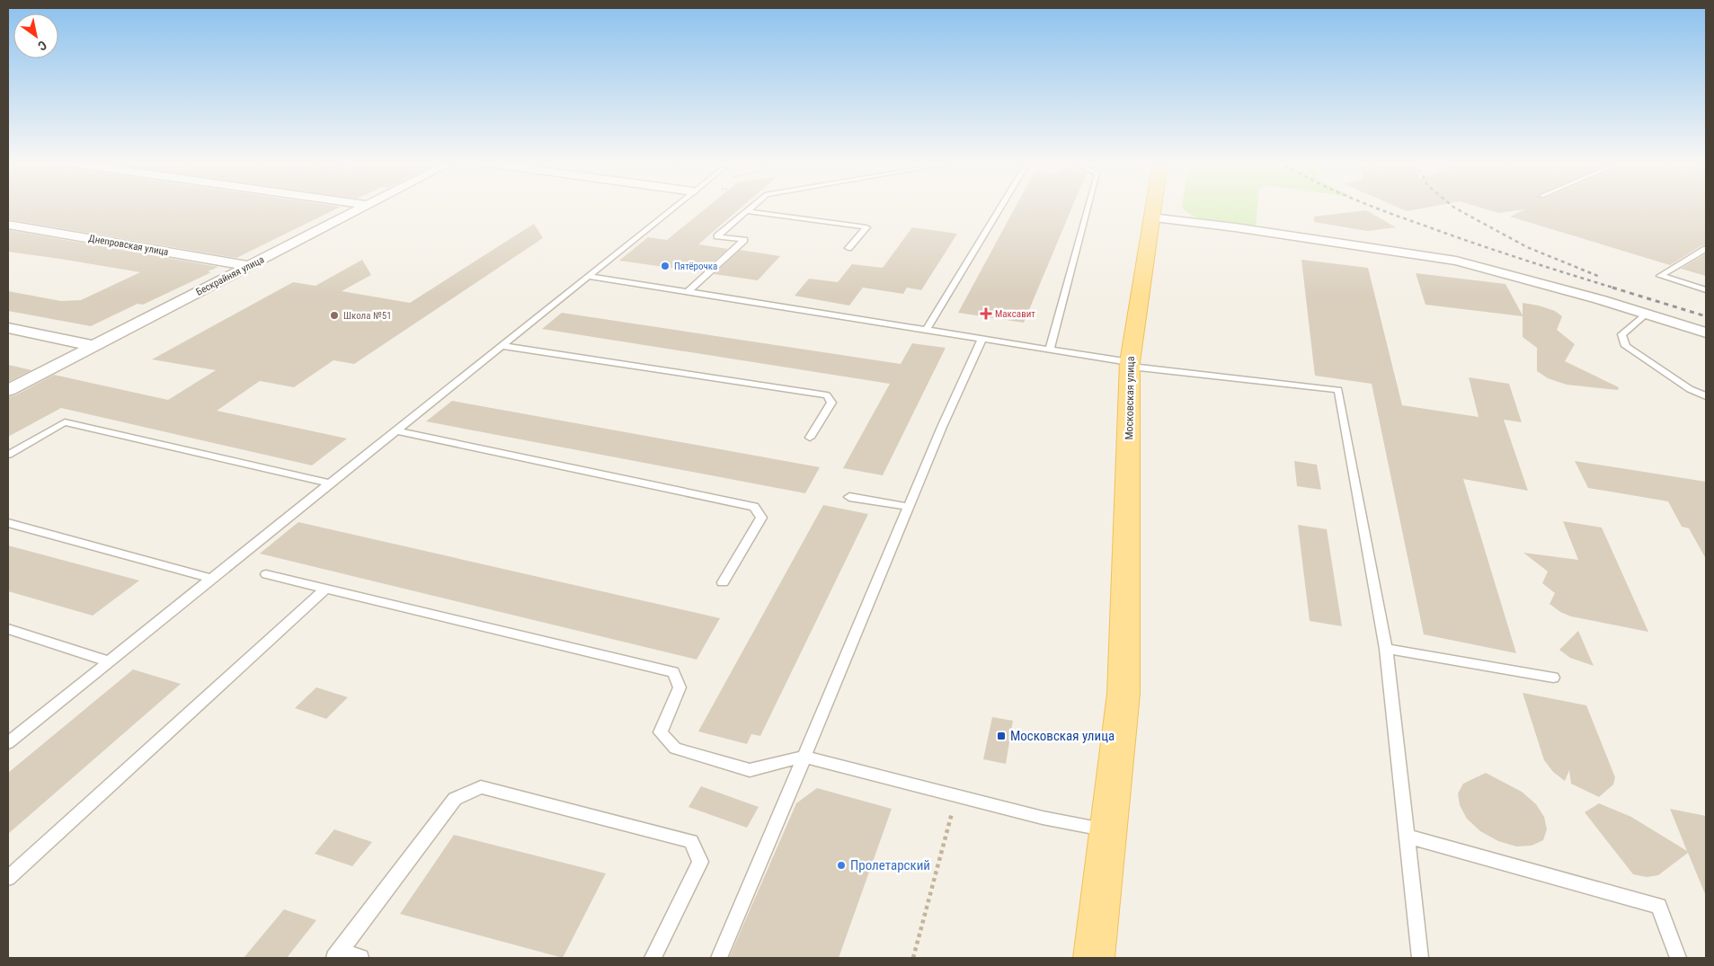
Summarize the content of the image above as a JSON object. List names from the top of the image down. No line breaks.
{"streets":{"main road":["Московская улица"],"street":["Днепровская улица","Бескрайняя улица"]},"crossings":[["Днепровская улица","Бескрайняя улица"]],"places":{"other":["Пятёрочка","Школа №51","Пролетарский"],"health":["Максавит"],"transit":["Московская улица"]},"north":"bottom right"}
